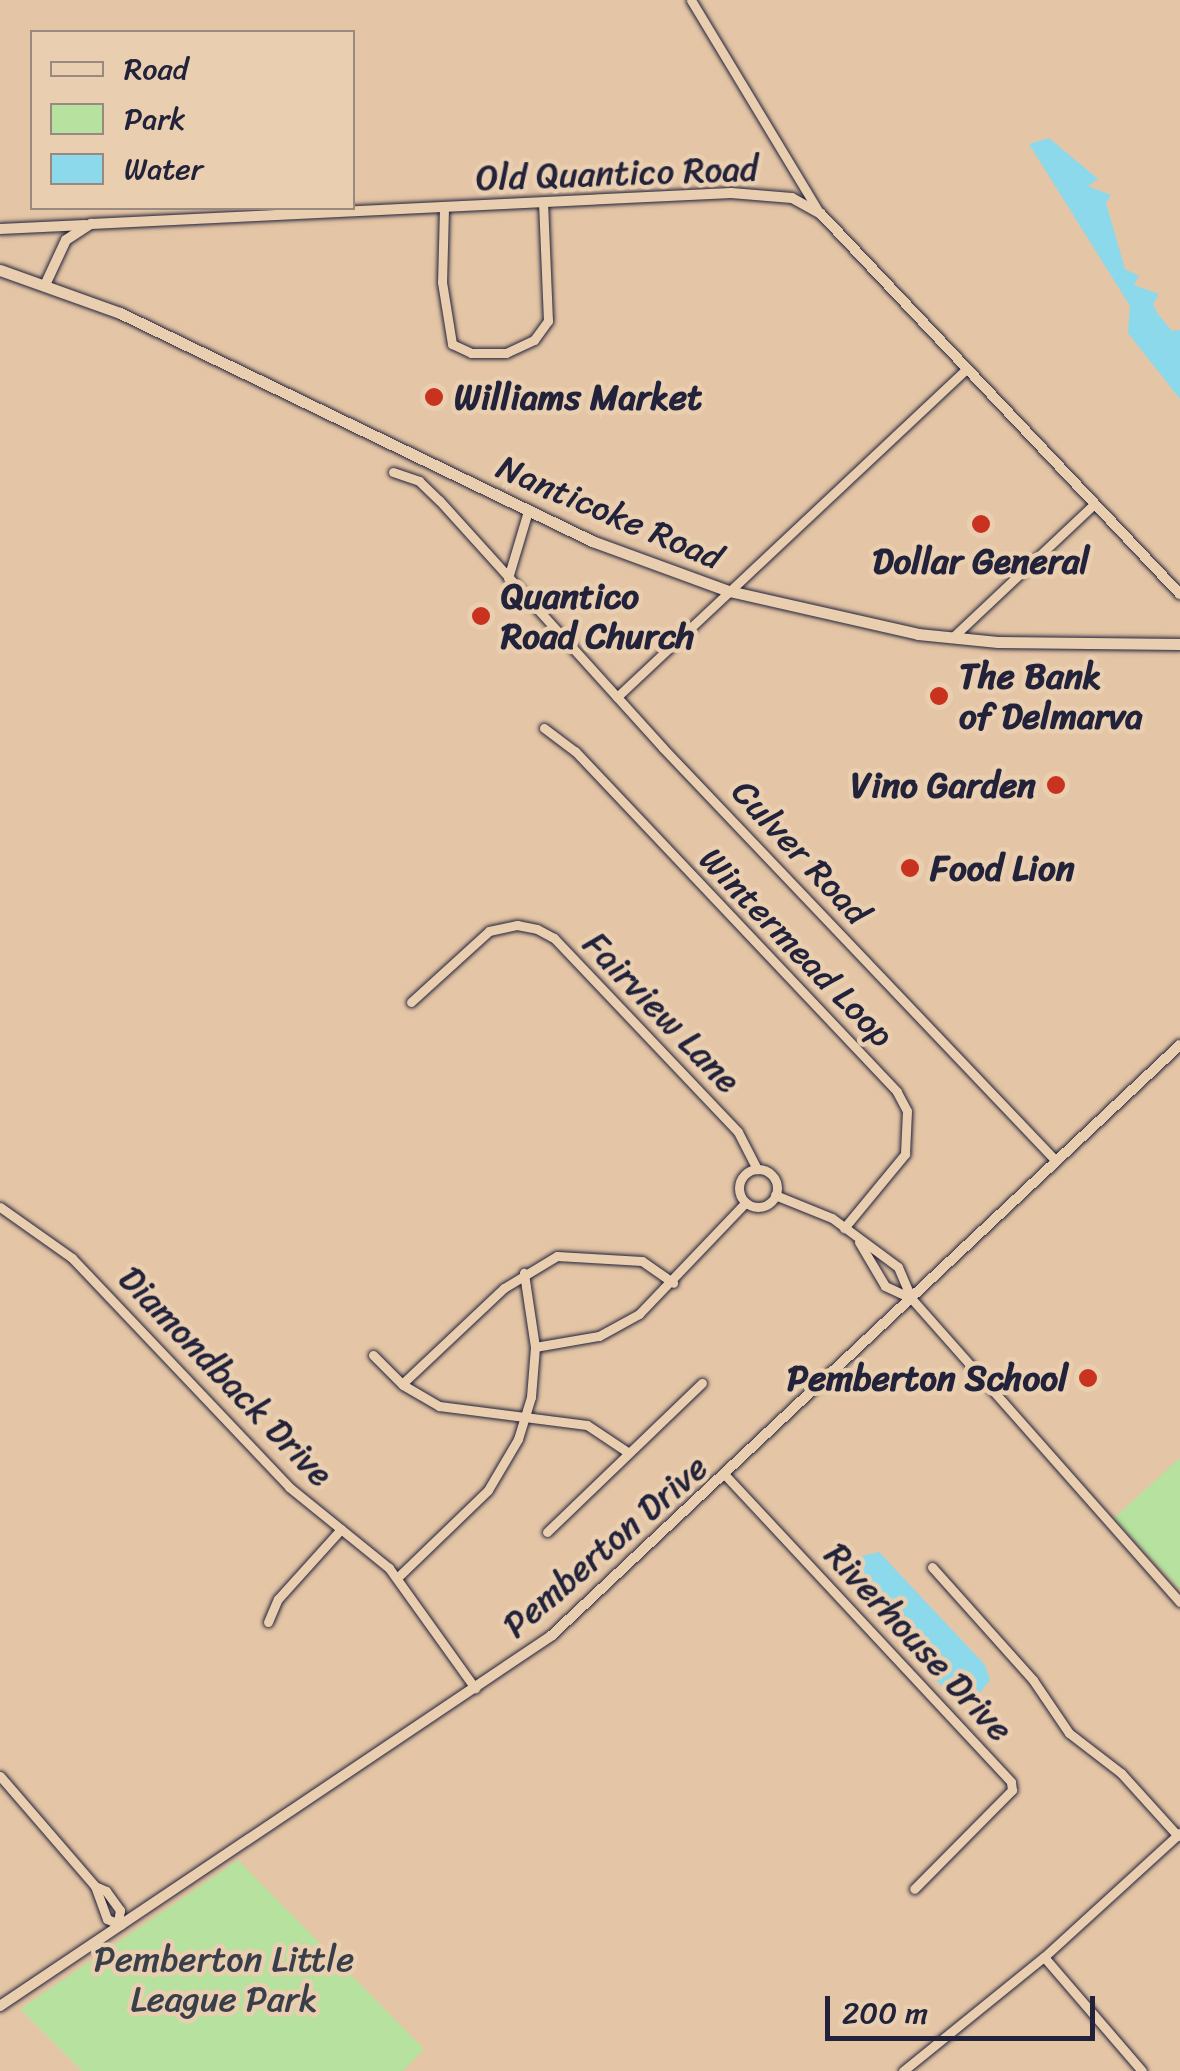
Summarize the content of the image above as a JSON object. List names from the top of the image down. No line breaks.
{"streets":{"main road":["Nanticoke Road"],"street":["Old Quantico Road","Culver Road","Wintermead Loop","Fairview Lane","Diamondback Drive","Pemberton Drive","Riverhouse Drive"]},"crossings":[["Culver Road","Pemberton Drive"],["Diamondback Drive","Pemberton Drive"],["Pemberton Drive","Riverhouse Drive"]],"parks":["Pemberton Little League Park"],"places":["Williams Market","Dollar General","Quantico Road Church","The Bank of Delmarva","Vino Garden","Food Lion","Pemberton School"],"legend":["Road","Park","Water"],"scale_bar":"200 m"}
